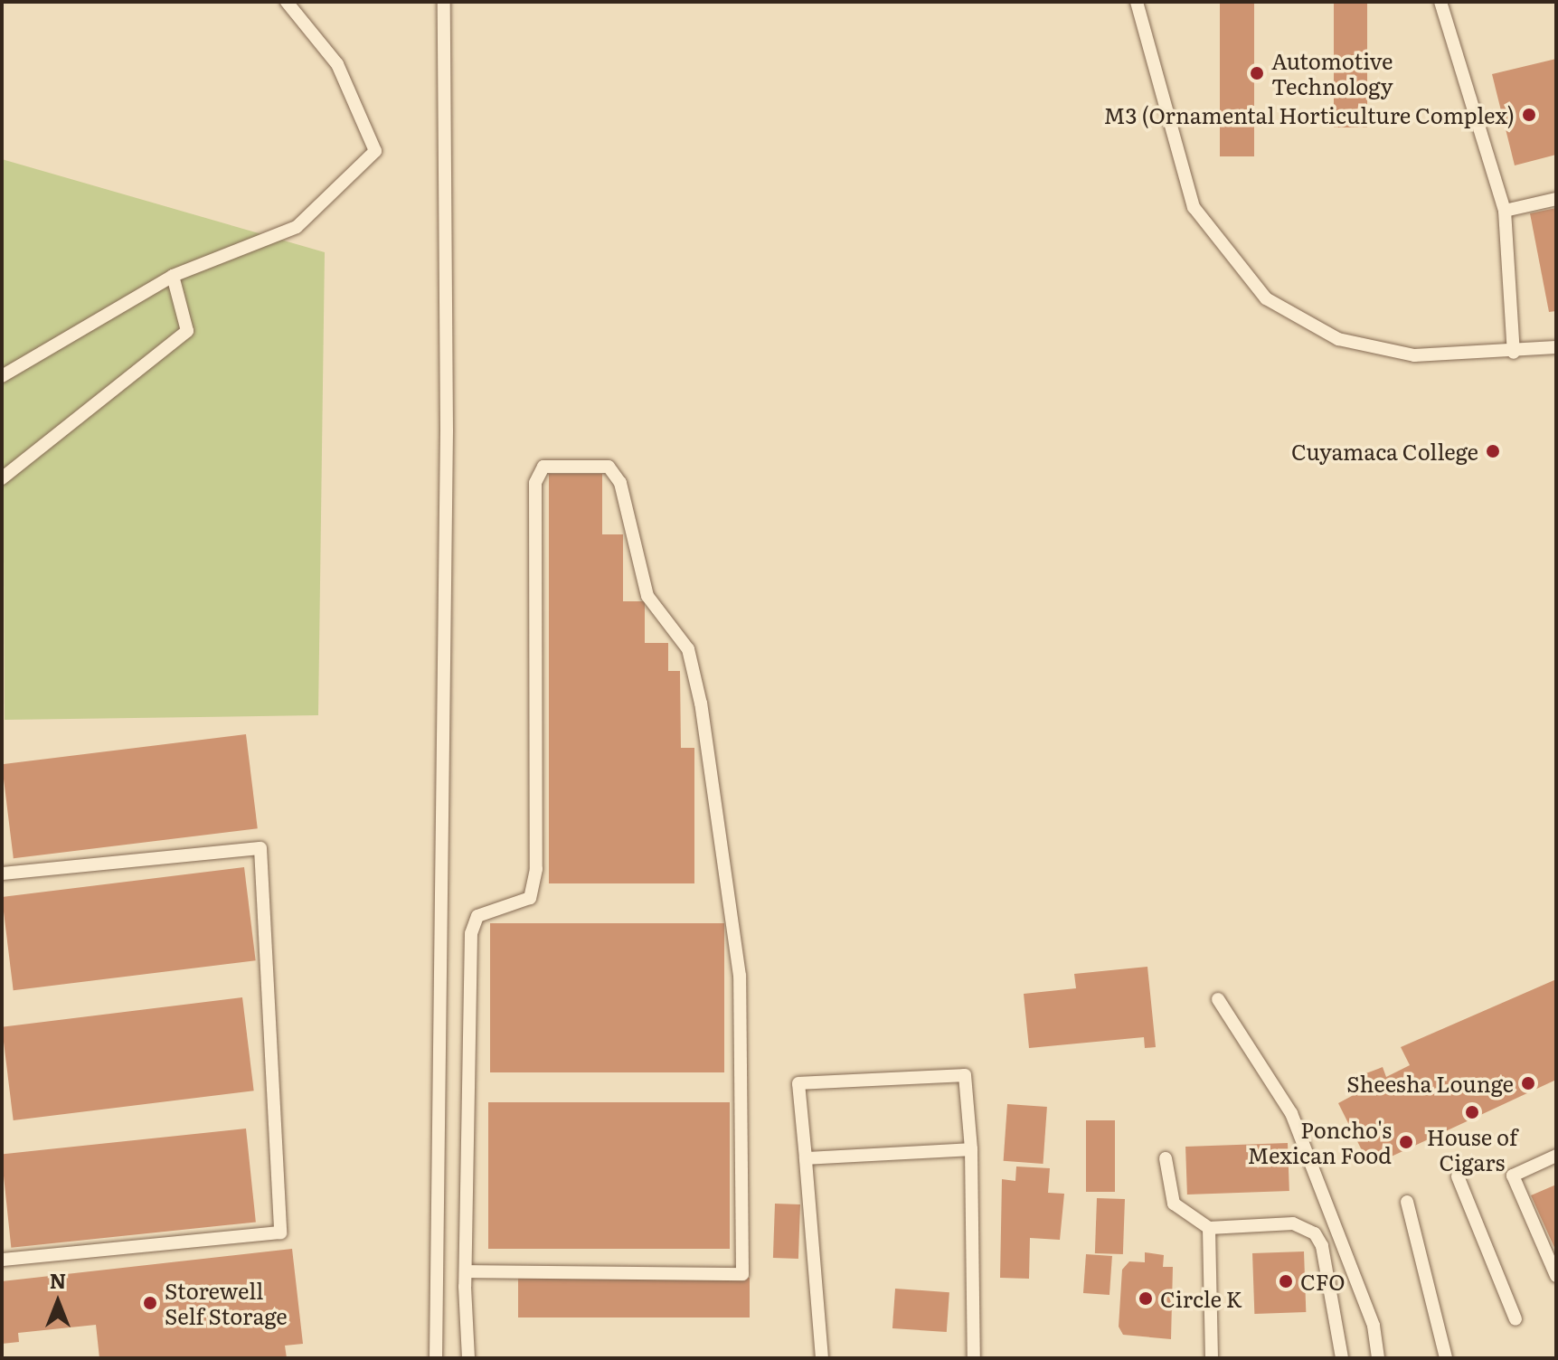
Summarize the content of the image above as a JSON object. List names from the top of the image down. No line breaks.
{"places":["Automotive Technology","M3 (Ornamental Horticulture Complex)","Cuyamaca College","Sheesha Lounge","House of Cigars","Poncho's Mexican Food","CFO","Circle K","Storewell Self Storage"],"north":"top"}
